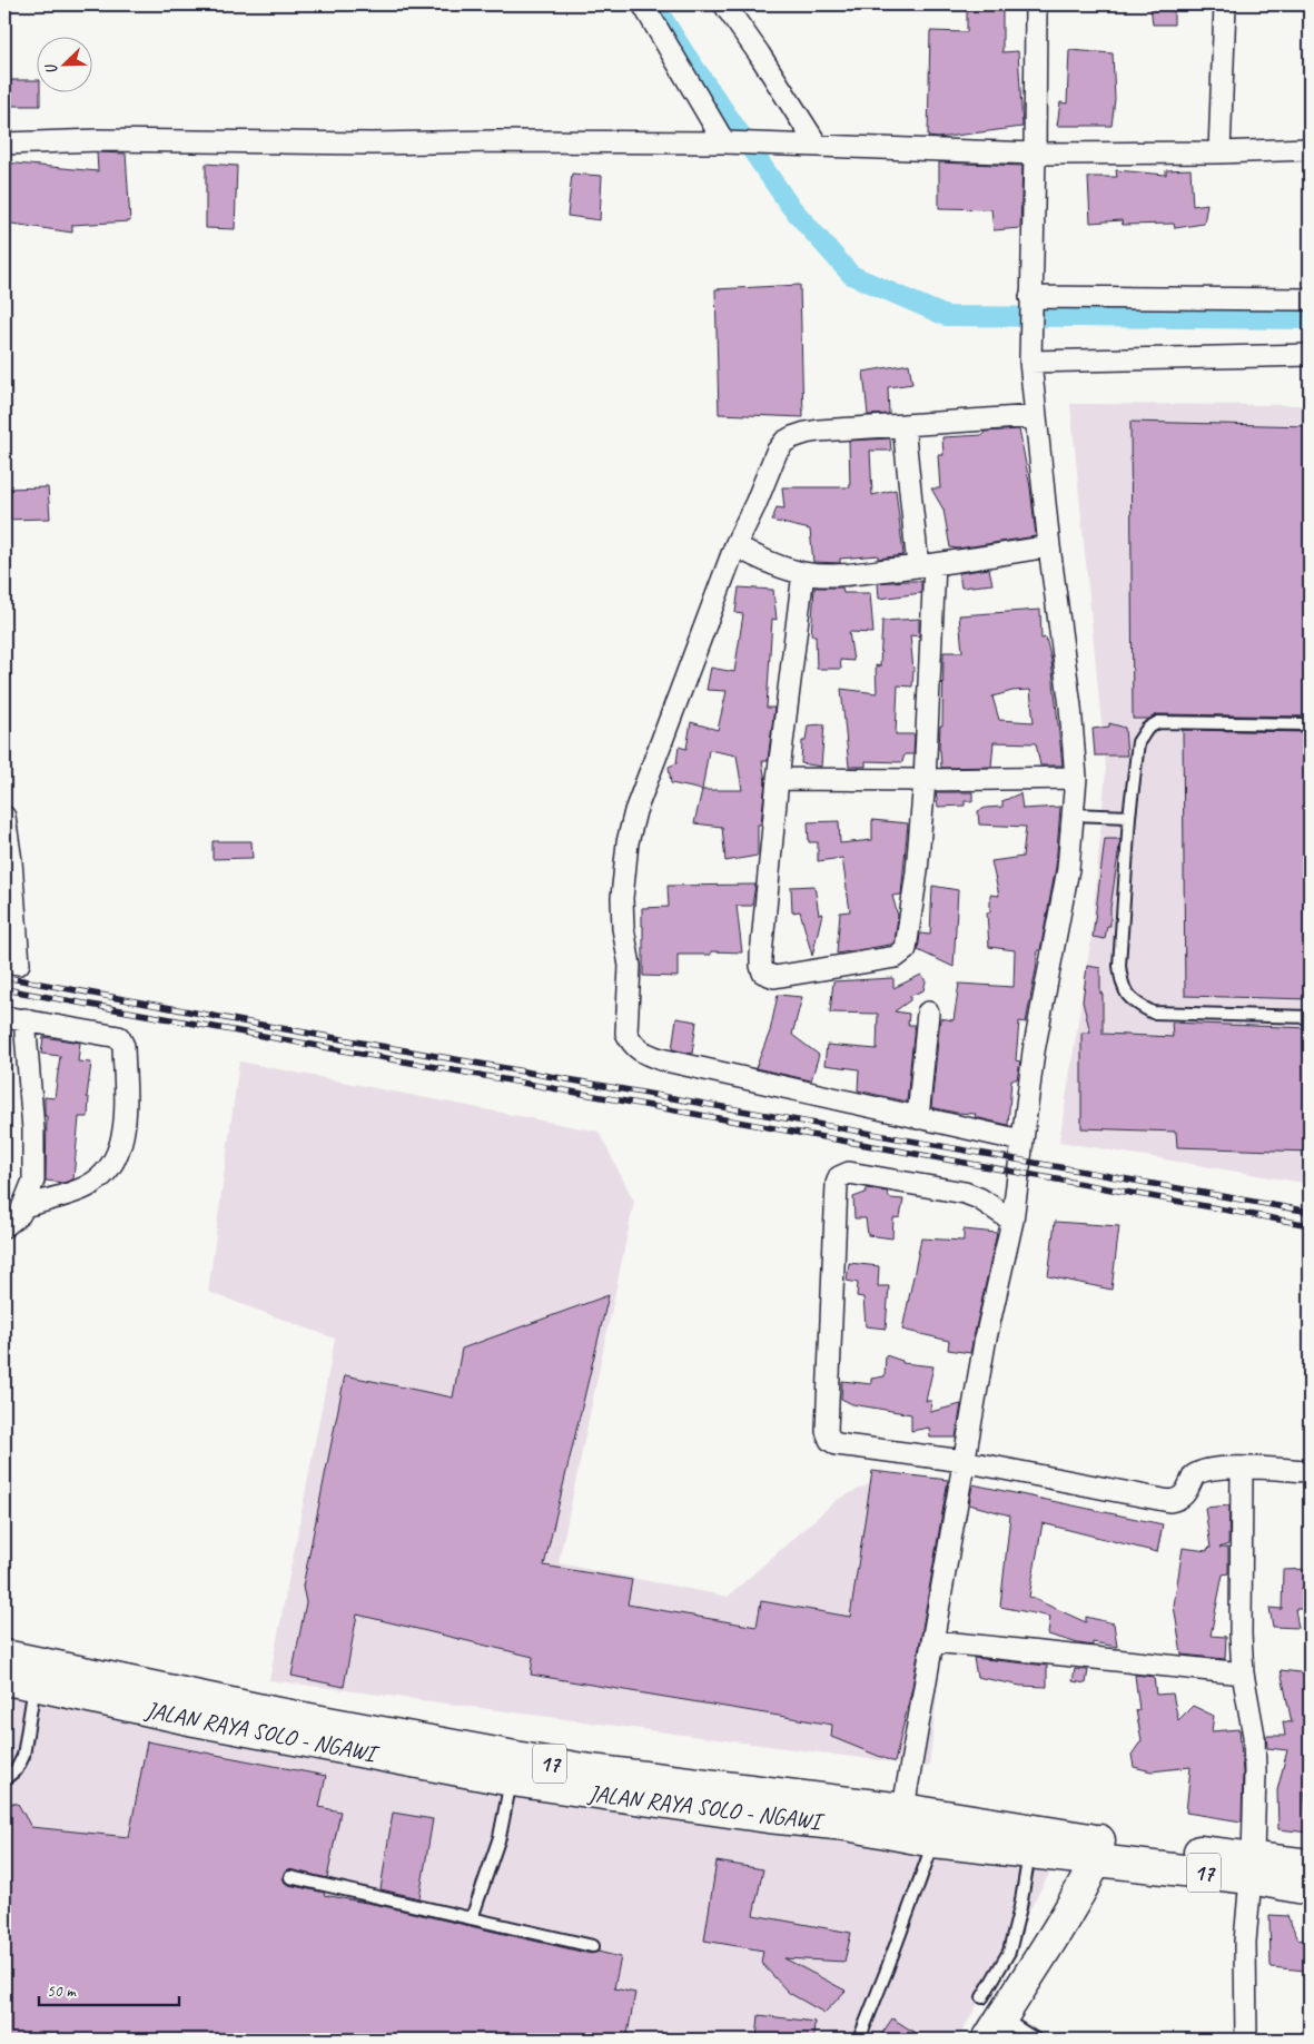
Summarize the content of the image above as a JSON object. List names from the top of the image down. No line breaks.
{"streets":{"main road":["JALAN RAYA SOLO - NGAWI","17"]},"scale_bar":"50 m","north":"bottom left"}
